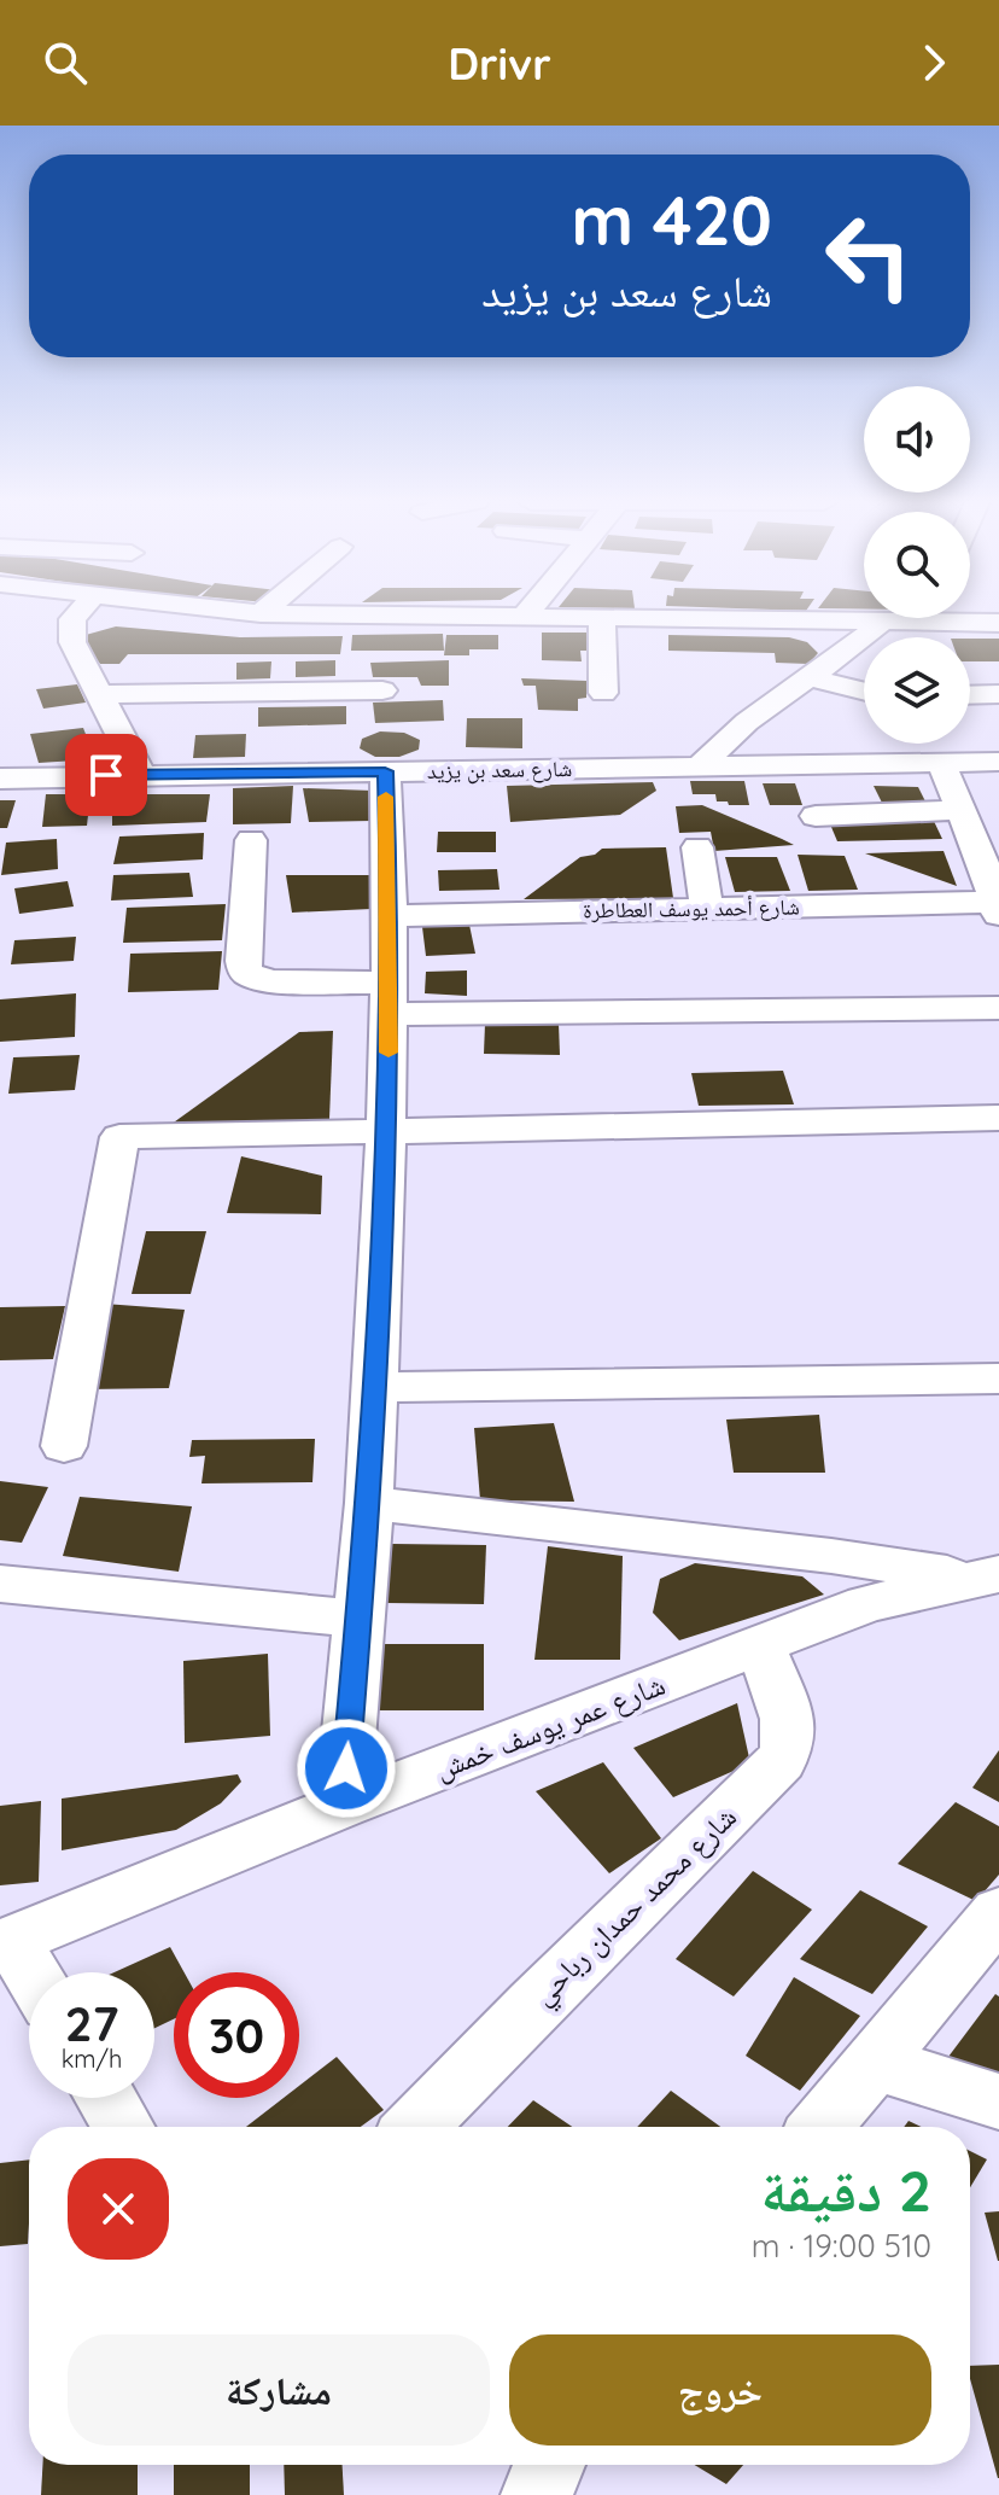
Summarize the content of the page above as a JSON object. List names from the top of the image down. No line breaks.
{"streets":{"street":["شارع سعد بن يزيد","شارع أحمد يوسف العطاطرة","شارع عمر يوسف خمش","شارع محمد حمدان رباحي"]},"crossings":[["شارع عمر يوسف خمش","شارع محمد حمدان رباحي"]],"page":{"header":"Drivr","turn":["420 m","شارع سعد بن يزيد"],"speed":"27 km/h","limit":"30","heading":["2 دقيقة","510 m · 19:00"],"buttons":["خروج","مشاركة"]}}
